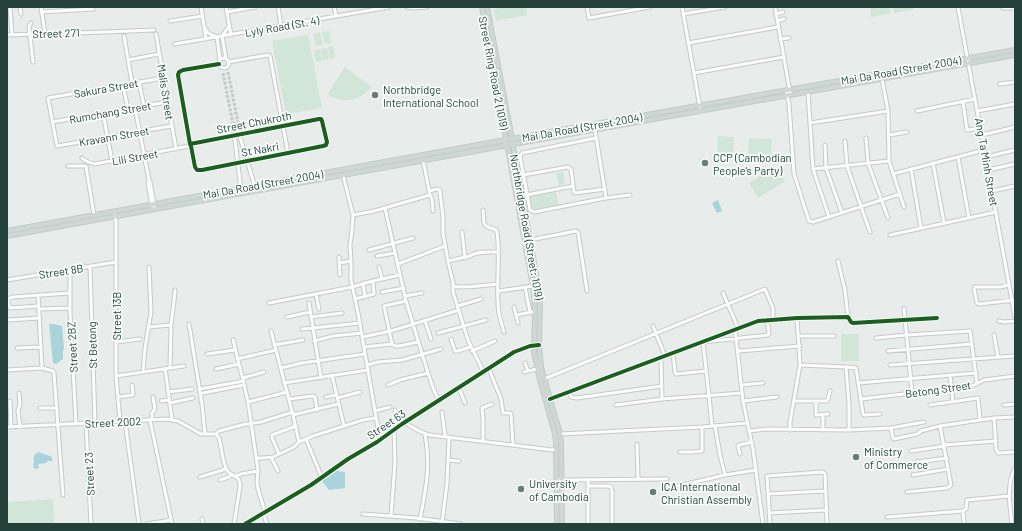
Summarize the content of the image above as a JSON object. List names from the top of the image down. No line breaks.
{"streets":{"main road":["Mai Da Road (Street 2004)","Street Ring Road 2 (1019)","Northbridge Road (Street: 1019)"],"street":["Lyly Road (St. 4)","Street 271","Sakura Street","Malis Street","Rumchang Street","Street Chukroth","Kravann Street","St Nakri","Lili Street","Ang Ta Minh Street","Street 8B","Street 13B","St Betong","Street 2BZ","Betong Street","Street 2002","Street 63","Street 23"]},"crossings":[["Mai Da Road (Street 2004)","Street Ring Road 2 (1019)"],["Mai Da Road (Street 2004)","Ang Ta Minh Street"],["Mai Da Road (Street 2004)","Northbridge Road (Street: 1019)"],["Mai Da Road (Street 2004)","Street 13B"],["Street Ring Road 2 (1019)","Northbridge Road (Street: 1019)"],["Sakura Street","Malis Street"],["Sakura Street","Rumchang Street"],["Sakura Street","Kravann Street"],["Malis Street","Rumchang Street"],["Malis Street","Kravann Street"],["Malis Street","Lili Street"],["Rumchang Street","Kravann Street"],["Street Chukroth","St Nakri"],["Street Chukroth","Lili Street"],["St Nakri","Lili Street"],["Northbridge Road (Street: 1019)","Street 63"],["Street 8B","Street 13B"],["Street 8B","St Betong"],["Street 8B","Street 2BZ"],["Street 13B","Street 2002"],["St Betong","Street 2002"],["Street 2BZ","Street 2002"],["Street 2002","Street 23"]],"places":["Northbridge International School","CCP (Cambodian People's Party)","Ministry of Commerce","University of Cambodia","ICA International Christian Assembly"]}
